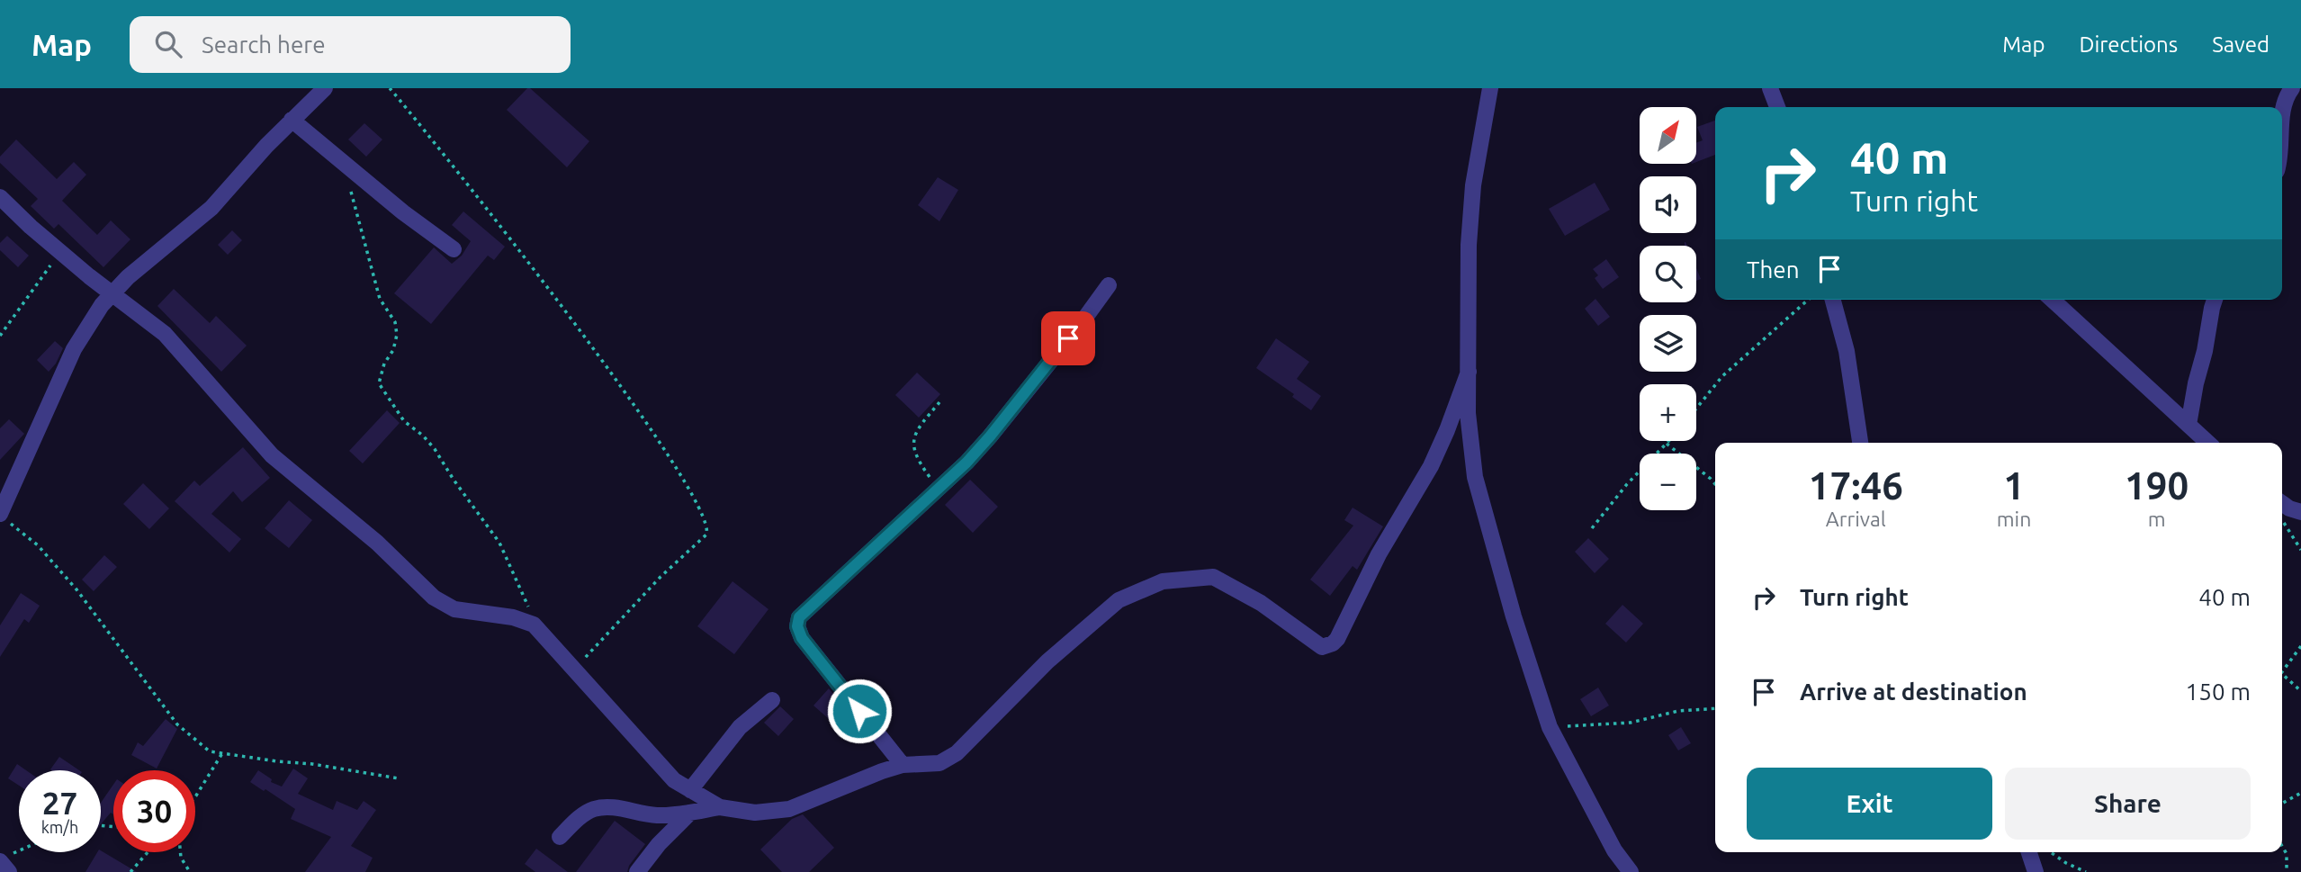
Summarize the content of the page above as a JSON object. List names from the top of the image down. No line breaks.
{"north":"top right","page":{"header":"Map","search":"Search here","nav":["Map","Directions","Saved"],"map_buttons":["+","−"],"turn":["40 m","Turn right"],"then":"Then","eta":["17:46","Arrival","1","min","190","m"],"list":[{"name":"Turn right","value":"40 m"},{"name":"Arrive at destination","value":"150 m"}],"buttons":["Exit","Share"],"speed":"27 km/h","limit":"30"}}
